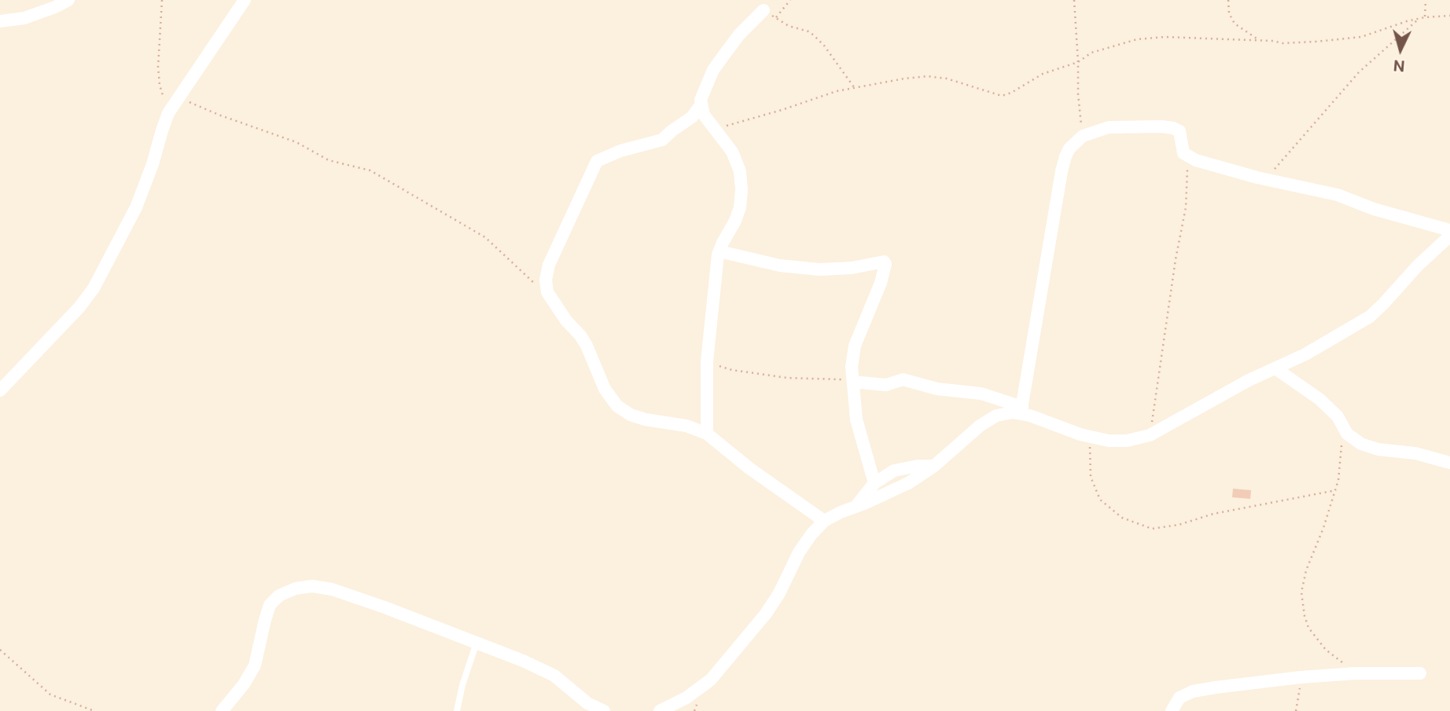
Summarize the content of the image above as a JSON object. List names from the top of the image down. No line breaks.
{"north":"bottom"}
